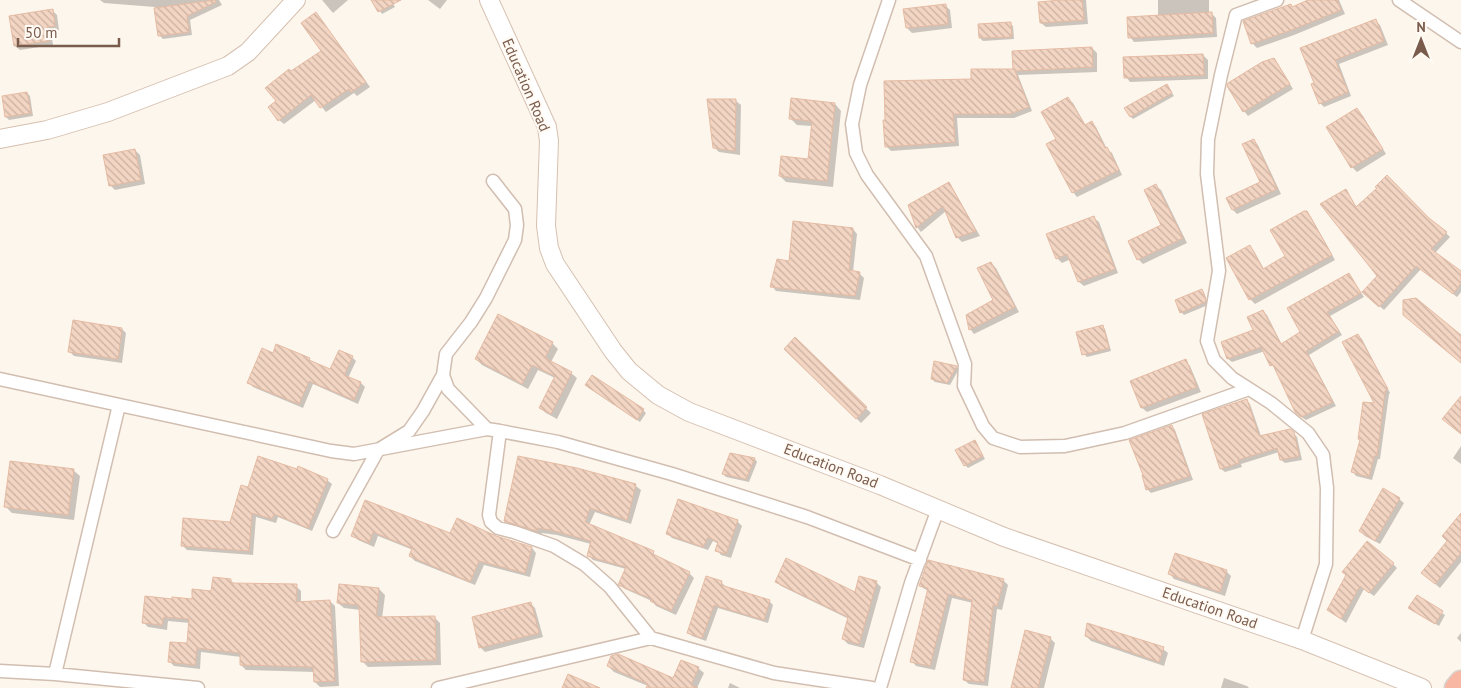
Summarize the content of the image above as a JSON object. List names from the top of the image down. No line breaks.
{"streets":{"street":["Education Road"]},"scale_bar":"50 m","north":"top"}
